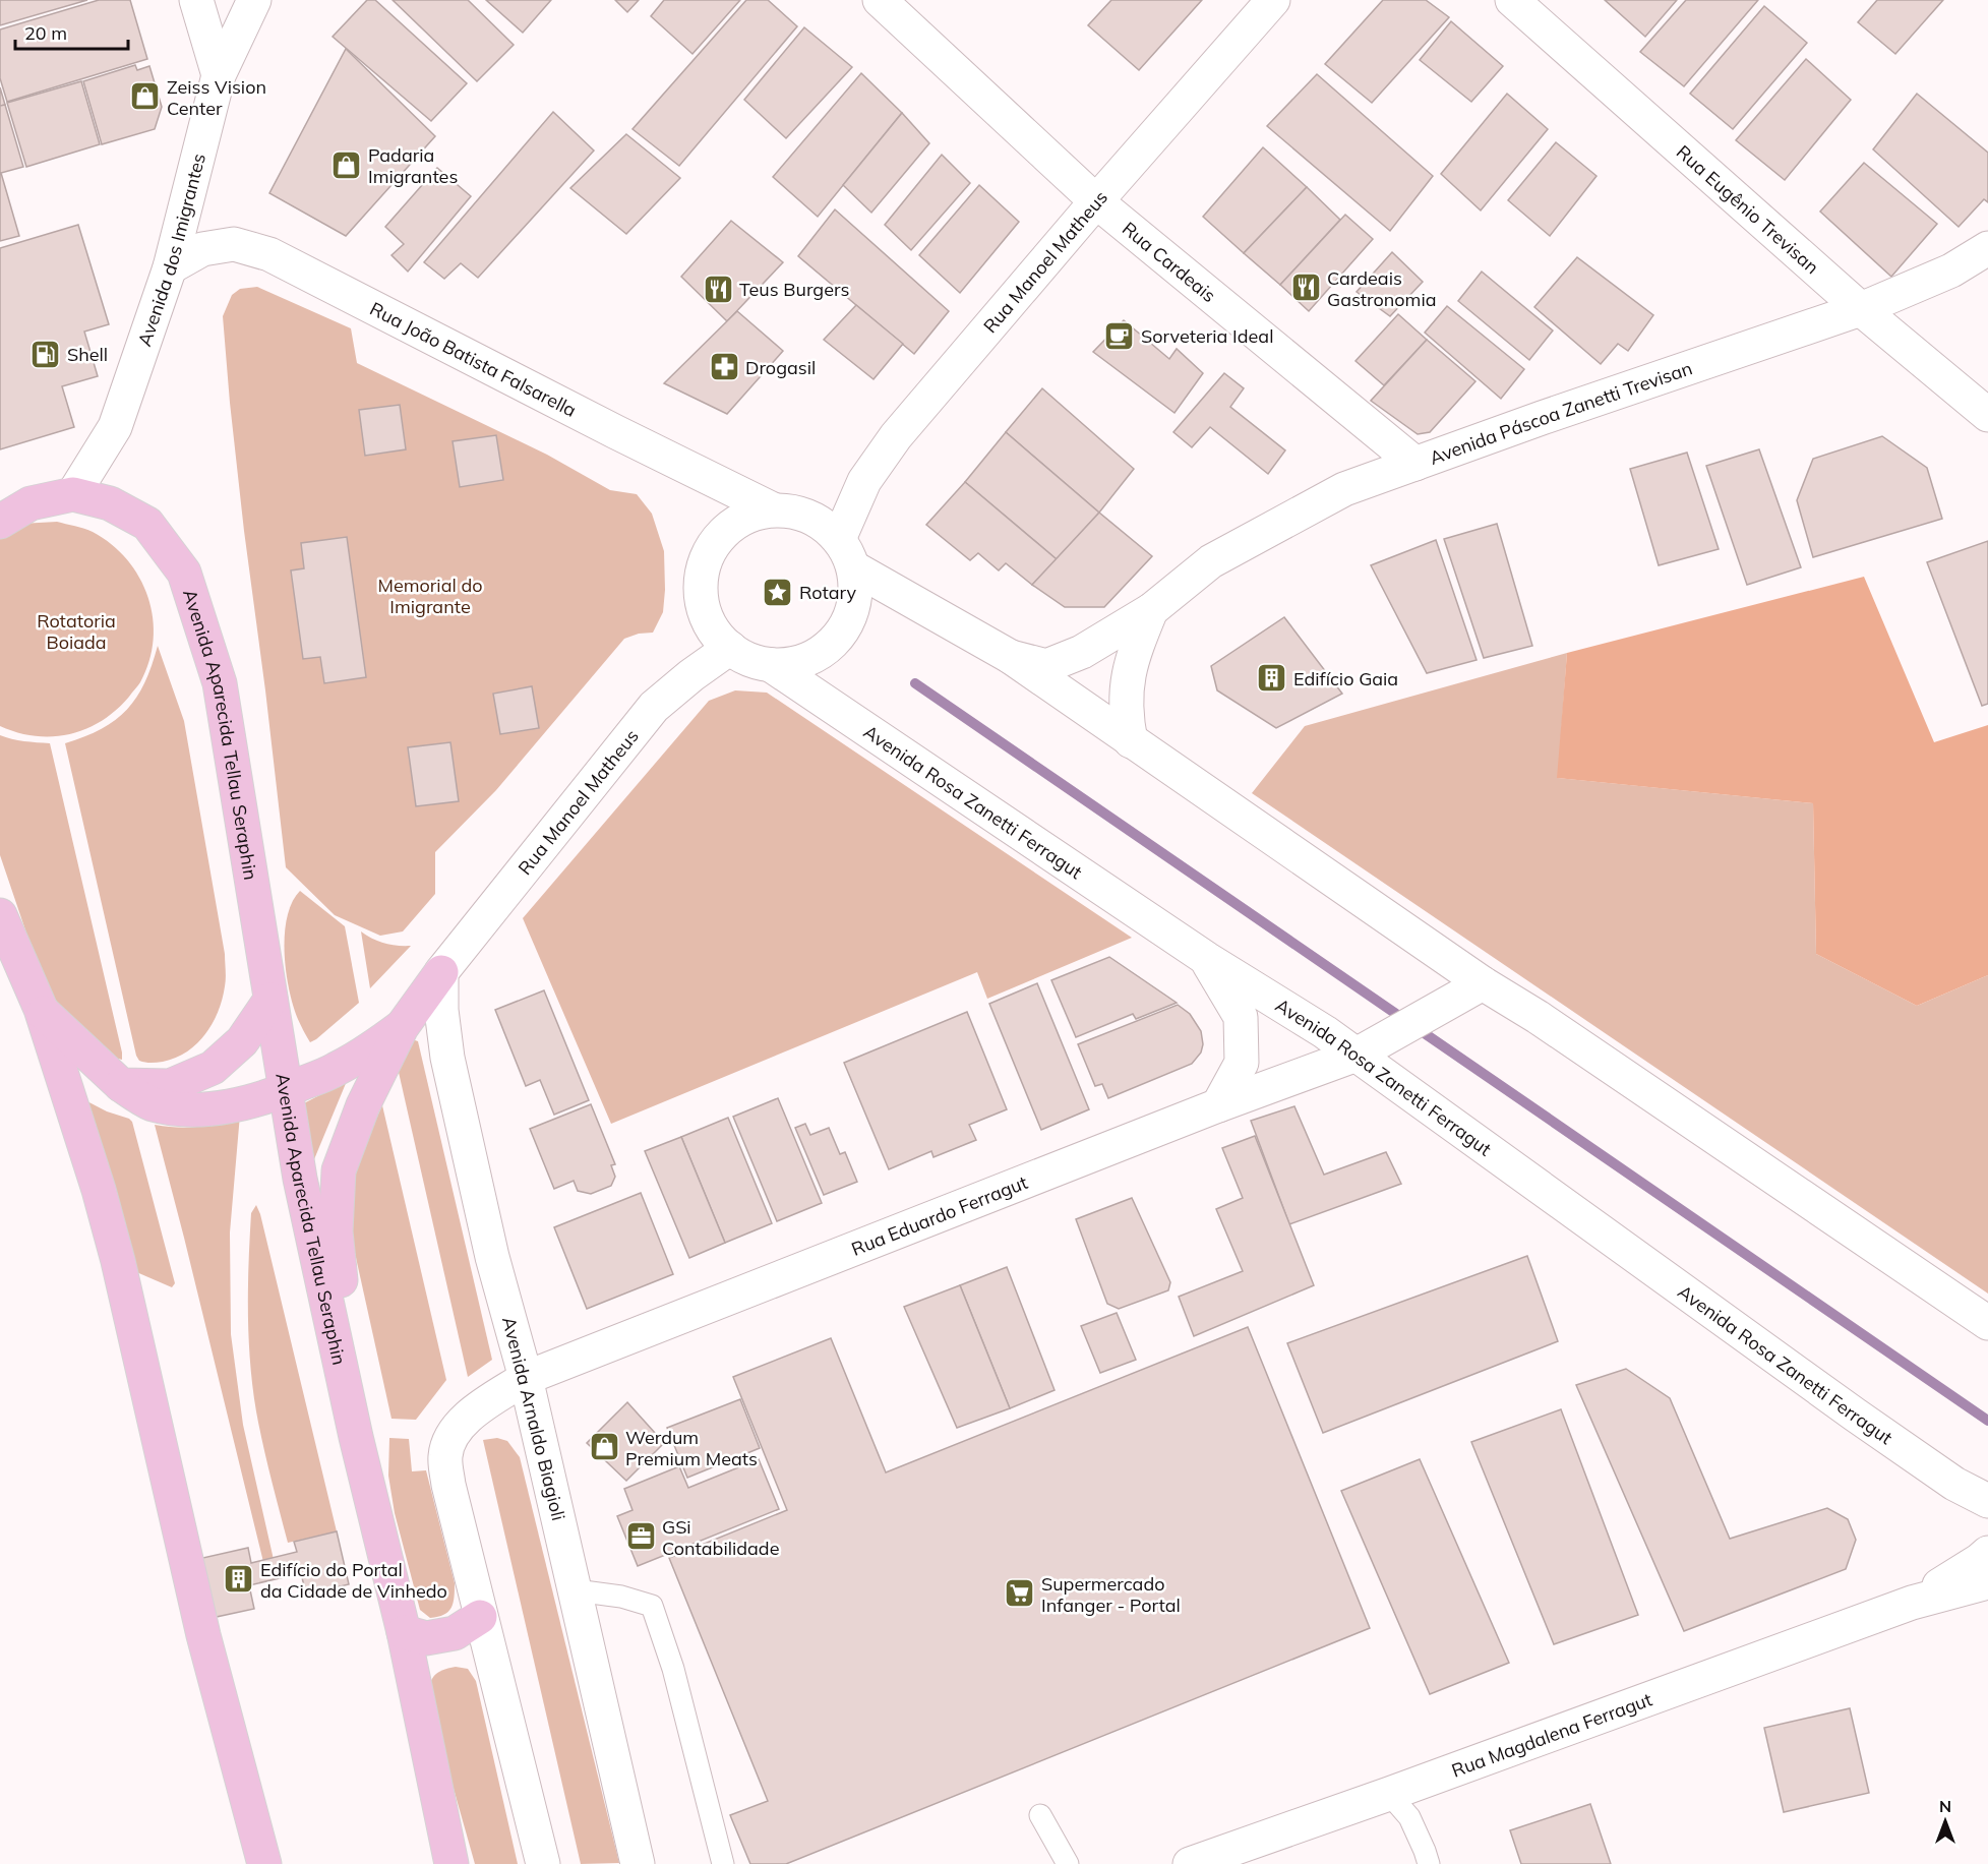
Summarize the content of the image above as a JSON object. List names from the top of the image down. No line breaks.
{"streets":{"main road":["Rua Eugênio Trevisan","Avenida dos Imigrantes","Rua Manoel Matheus","Rua Cardeais","Rua João Batista Falsarella","Avenida Páscoa Zanetti Trevisan","Avenida Aparecida Tellau Seraphin","Avenida Rosa Zanetti Ferragut","Rua Eduardo Ferragut","Avenida Arnaldo Biagioli","Rua Magdalena Ferragut"]},"crossings":[["Rua Eugênio Trevisan","Avenida Páscoa Zanetti Trevisan"],["Avenida dos Imigrantes","Rua João Batista Falsarella"],["Avenida dos Imigrantes","Avenida Aparecida Tellau Seraphin"],["Rua Manoel Matheus","Rua Cardeais"],["Rua Manoel Matheus","Rua João Batista Falsarella"],["Rua Manoel Matheus","Avenida Rosa Zanetti Ferragut"],["Rua Manoel Matheus","Avenida Arnaldo Biagioli"],["Rua Cardeais","Avenida Páscoa Zanetti Trevisan"],["Rua João Batista Falsarella","Avenida Rosa Zanetti Ferragut"],["Avenida Rosa Zanetti Ferragut","Rua Eduardo Ferragut"],["Rua Eduardo Ferragut","Avenida Arnaldo Biagioli"]],"parks":["Memorial do Imigrante","Rotatoria Boiada"],"places":{"shop":["Zeiss Vision Center","Padaria Imigrantes","Werdum Premium Meats"],"restaurant":["Cardeais Gastronomia","Teus Burgers"],"cafe":["Sorveteria Ideal"],"fuel station":["Shell"],"pharmacy":["Drogasil"],"place":["Rotary"],"building":["Edifício Gaia","Edifício do Portal da Cidade de Vinhedo"],"office":["GSi Contabilidade"],"supermarket":["Supermercado Infanger - Portal"]},"scale_bar":"20 m","north":"top"}
